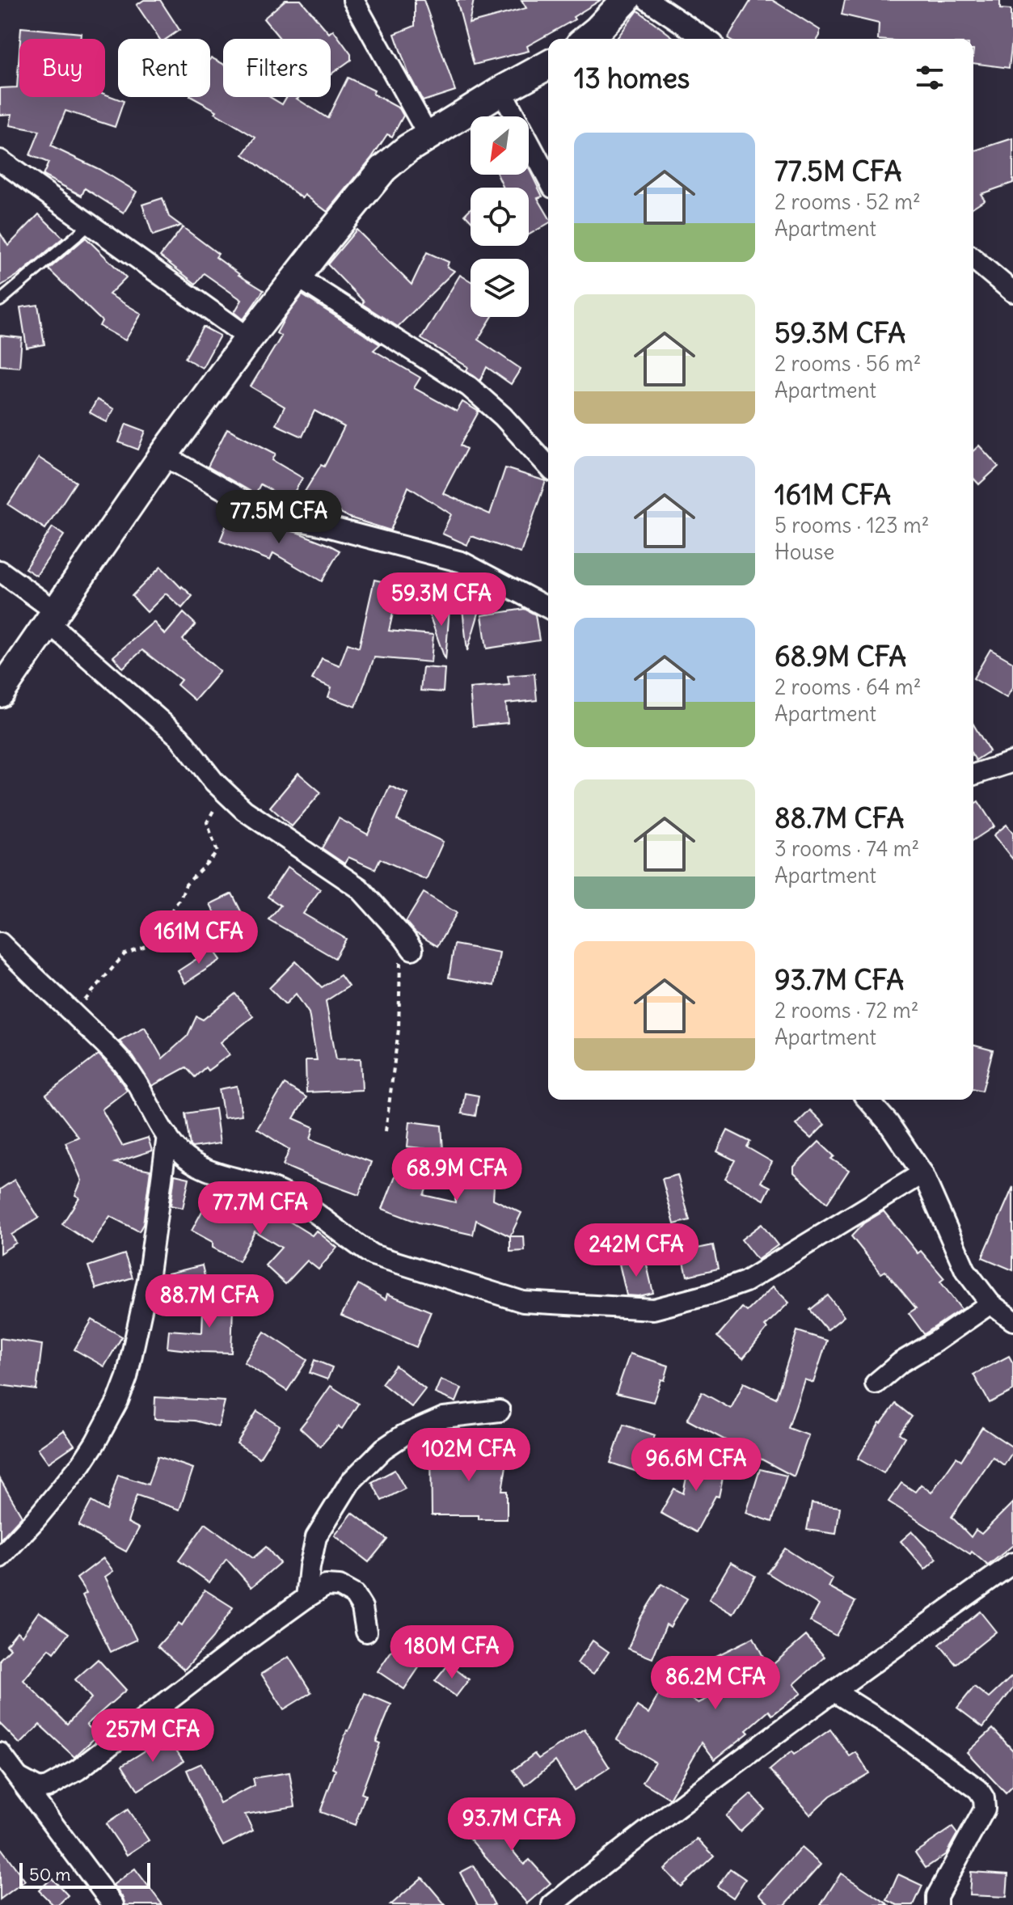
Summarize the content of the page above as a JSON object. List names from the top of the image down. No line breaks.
{"scale_bar":"50 m","north":"bottom left","page":{"chip":["Buy","Rent","Filters"],"heading":"13 homes","list":[{"name":"77.5M CFA","note":"2 rooms · 52 m² · Apartment"},{"name":"59.3M CFA","note":"2 rooms · 56 m² · Apartment"},{"name":"161M CFA","note":"5 rooms · 123 m² · House"},{"name":"68.9M CFA","note":"2 rooms · 64 m² · Apartment"},{"name":"88.7M CFA","note":"3 rooms · 74 m² · Apartment"},{"name":"93.7M CFA","note":"2 rooms · 72 m² · Apartment"}],"price":["77.5M CFA","59.3M CFA","161M CFA","68.9M CFA","77.7M CFA","242M CFA","88.7M CFA","102M CFA","96.6M CFA","180M CFA","86.2M CFA","257M CFA","93.7M CFA"],"scale":"50 m"}}
